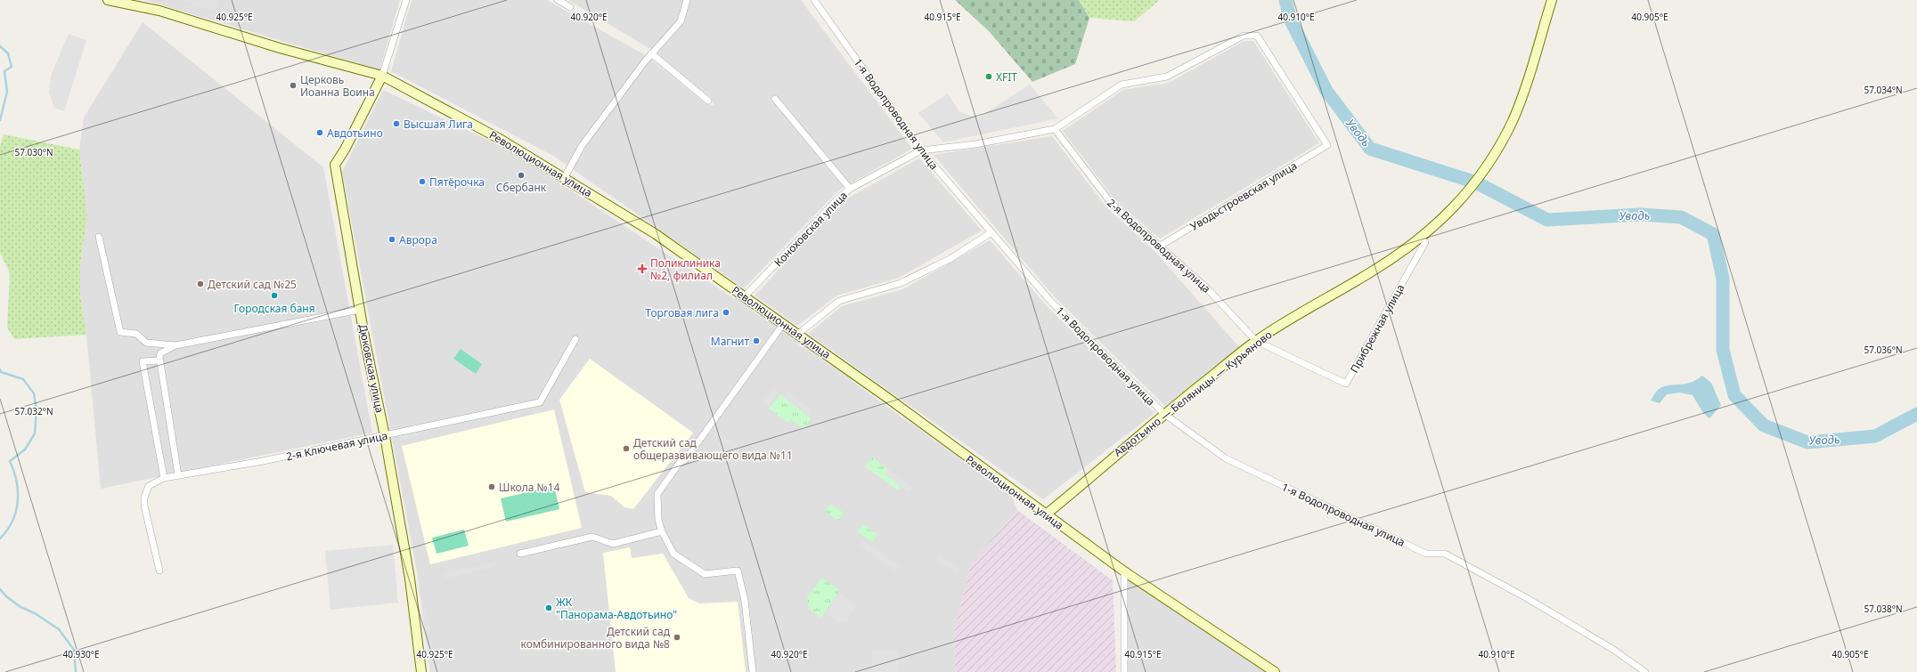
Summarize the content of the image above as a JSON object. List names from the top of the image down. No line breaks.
{"streets":{"main road":["Революционная улица","Дюковская улица","Авдотьино — Беляницы — Курьяново"],"street":["1-я Водопроводная улица","Уводьстроевская улица","Коноховская улица","2-я Водопроводная улица","Прибрежная улица","2-я Ключевая улица"]},"crossings":[["1-я Водопроводная улица","Коноховская улица"],["1-я Водопроводная улица","Авдотьино — Беляницы — Курьяново"],["Революционная улица","Коноховская улица"],["Революционная улица","Дюковская улица"],["Революционная улица","Авдотьино — Беляницы — Курьяново"],["Уводьстроевская улица","2-я Водопроводная улица"],["2-я Водопроводная улица","Прибрежная улица"],["2-я Водопроводная улица","Авдотьино — Беляницы — Курьяново"],["Прибрежная улица","Авдотьино — Беляницы — Курьяново"],["Дюковская улица","2-я Ключевая улица"]],"water":["Уводь"],"places":{"other":["XFIT","Церковь Иоанна Воина","Высшая Лига","Авдотьино","Сбербанк","Пятёрочка","Аврора","Детский сад №25","Городская баня","Торговая лига","Магнит","Детский сад общеразвивающего вида №11","Школа №14","ЖК \"Панорама-Авдотьино\"","Детский сад комбинированного вида №8"],"health":["Поликлиника №2, филиал"]},"coordinates":["40.925°E","40.920°E","40.915°E","40.910°E","40.905°E","57.034°N","57.030°N","57.036°N","57.032°N","57.038°N","40.930°E"]}
